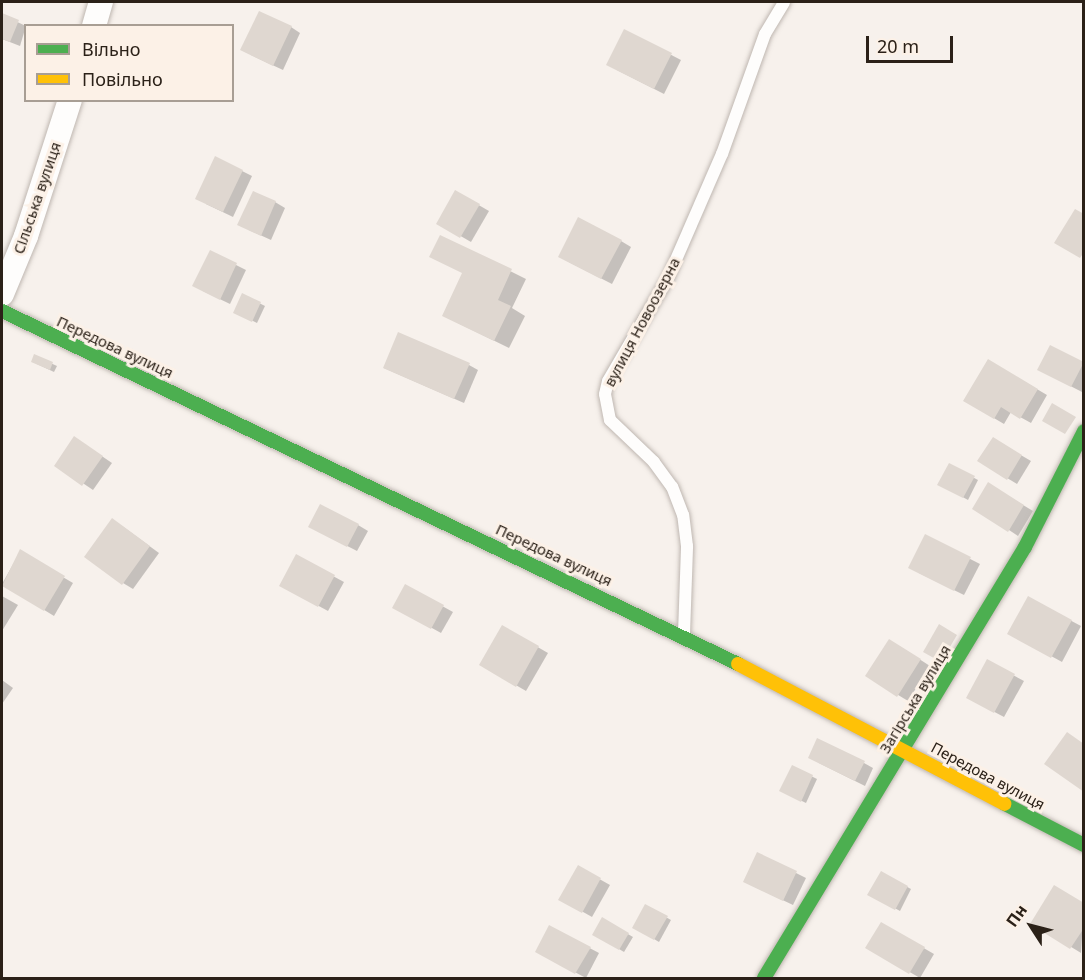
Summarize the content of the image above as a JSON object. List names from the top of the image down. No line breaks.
{"streets":{"street":["Сільська вулиця","Передова вулиця","Загірська вулиця"],"lane":["вулиця Новоозерна"]},"crossings":[["вулиця Новоозерна","Передова вулиця"],["Передова вулиця","Загірська вулиця"]],"legend":["Вільно","Повільно"],"scale_bar":"20 m","north":"top left"}
